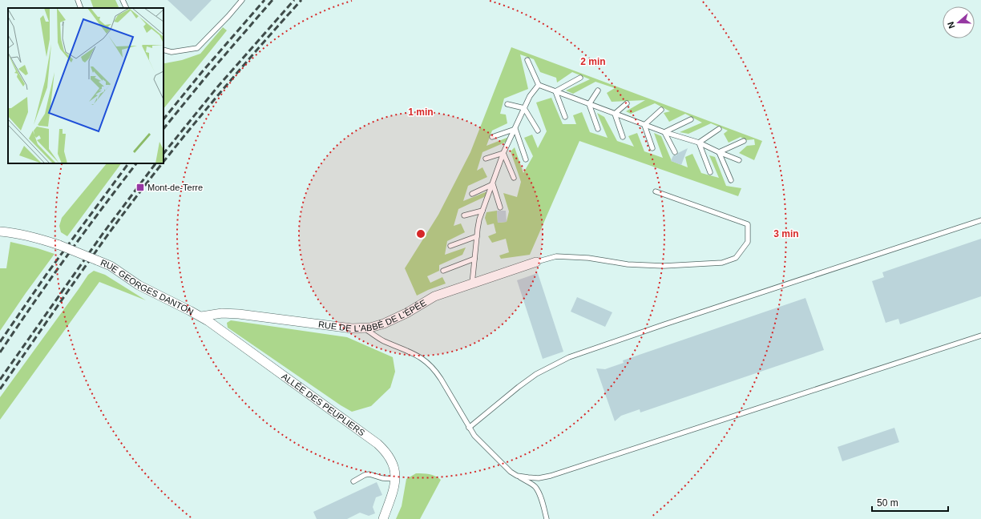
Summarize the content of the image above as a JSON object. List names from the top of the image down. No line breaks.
{"streets":{"street":["RUE GEORGES DANTON","RUE DE L'ABBÉ DE L'ÉPÉE","ALLÉE DES PEUPLIERS"]},"crossings":[["RUE GEORGES DANTON","RUE DE L'ABBÉ DE L'ÉPÉE"],["RUE GEORGES DANTON","ALLÉE DES PEUPLIERS"],["RUE DE L'ABBÉ DE L'ÉPÉE","ALLÉE DES PEUPLIERS"]],"places":{"transit":["Mont-de-Terre"]},"scale_bar":"50 m","north":"left","rings":["2 min","1 min","3 min"]}
